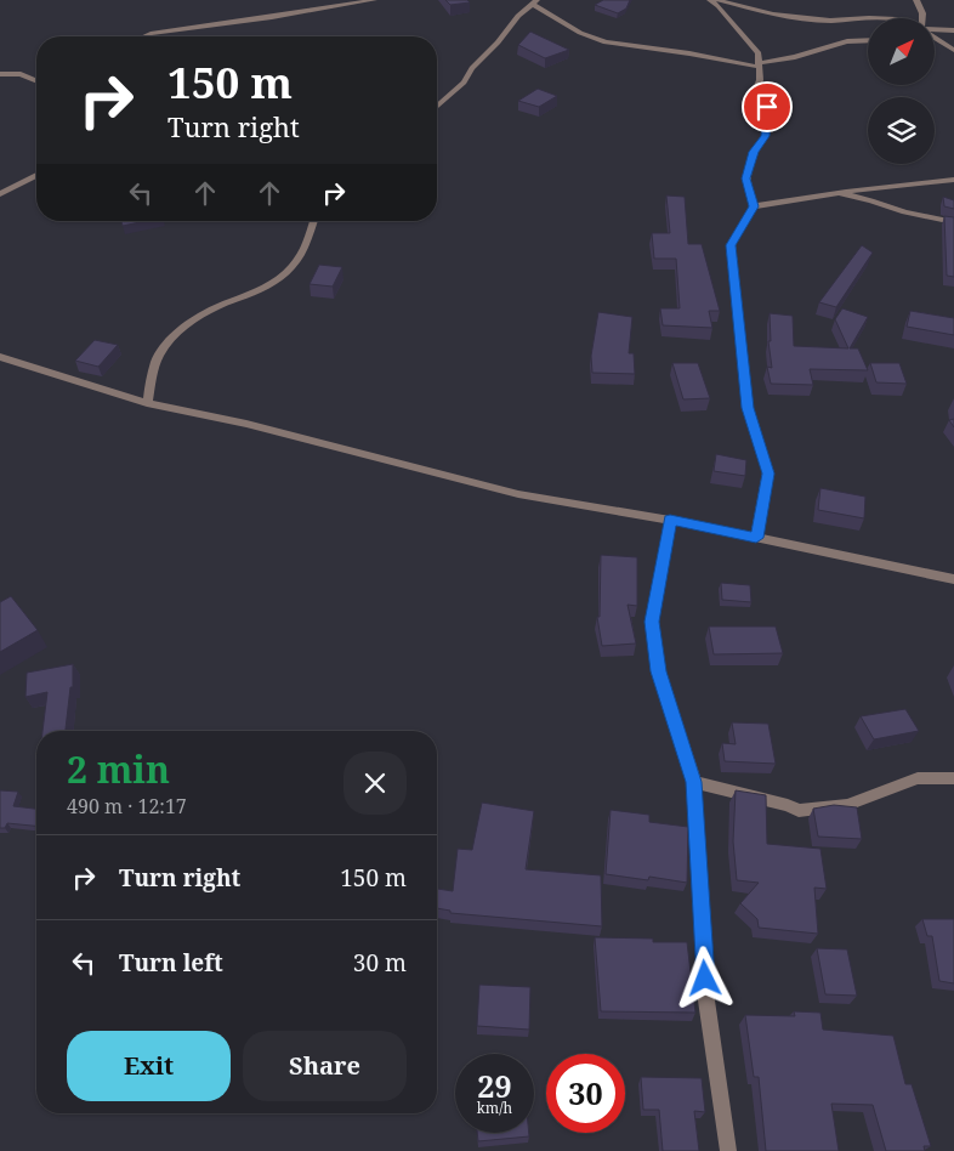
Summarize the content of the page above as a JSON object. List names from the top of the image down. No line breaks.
{"north":"top right","page":{"turn":["150 m","Turn right"],"heading":["2 min","490 m · 12:17"],"list":[{"name":"Turn right","value":"150 m"},{"name":"Turn left","value":"30 m"}],"buttons":["Exit","Share"],"speed":"29 km/h","limit":"30"}}
